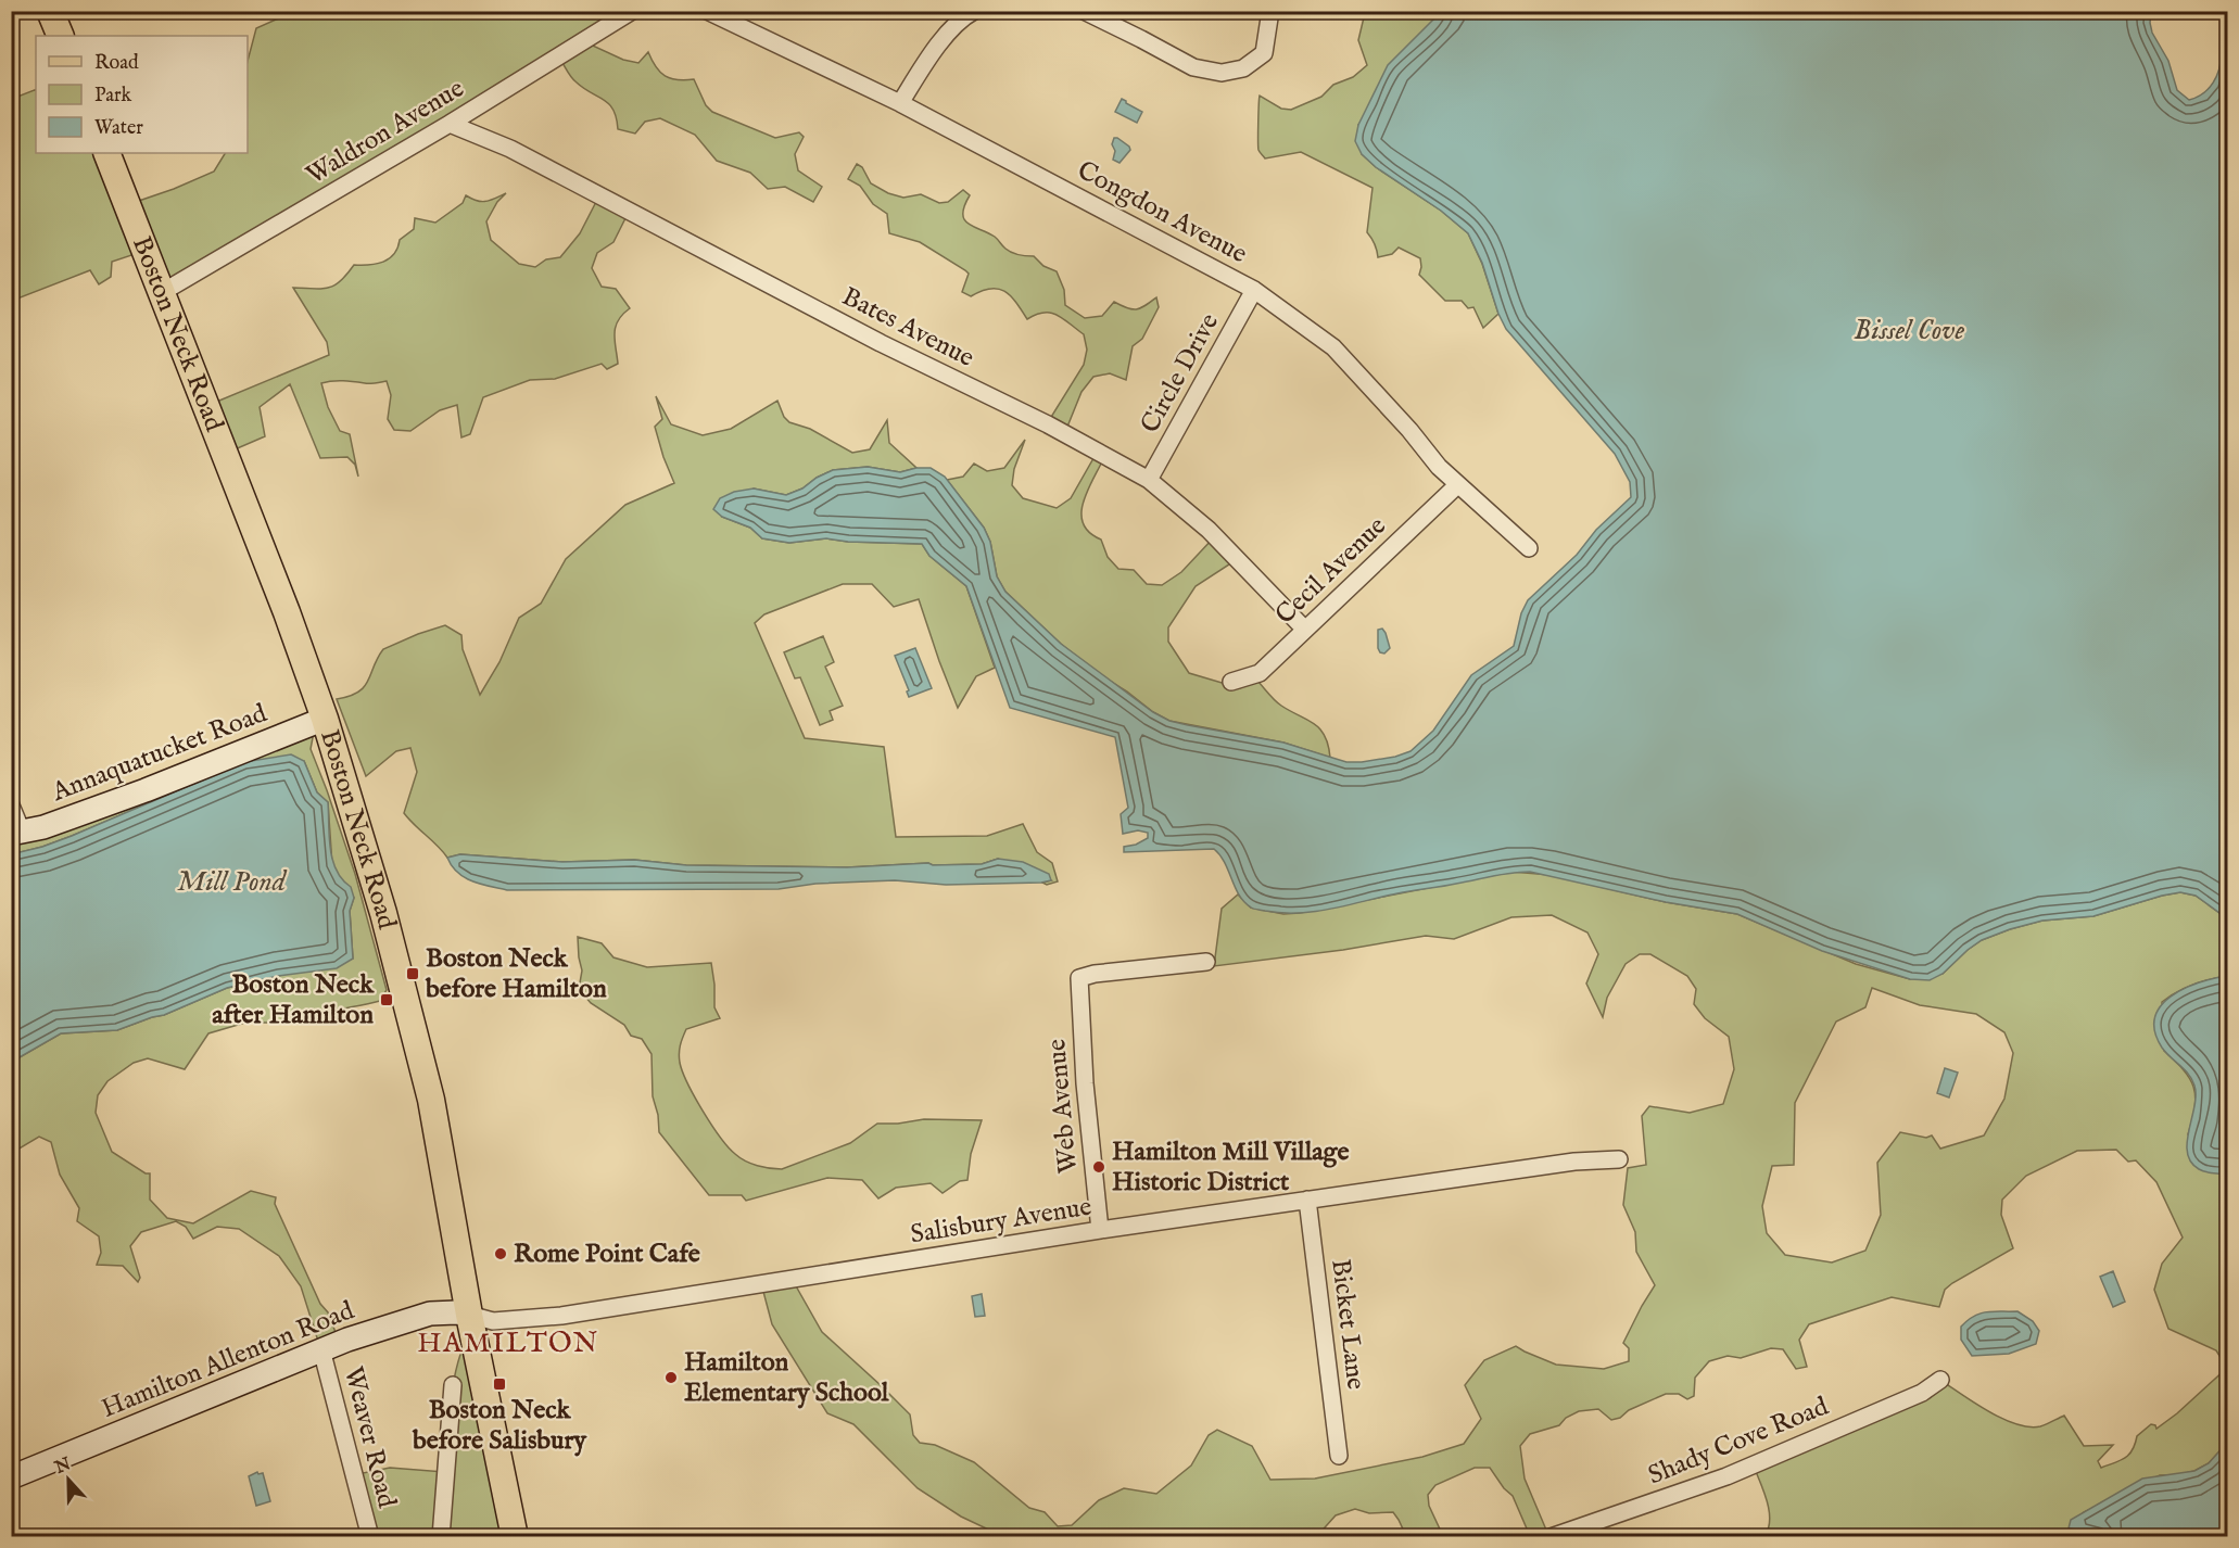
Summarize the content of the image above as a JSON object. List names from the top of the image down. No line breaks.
{"streets":{"main road":["Boston Neck Road"],"street":["Waldron Avenue","Congdon Avenue","Bates Avenue","Circle Drive","Cecil Avenue","Annaquatucket Road","Web Avenue","Salisbury Avenue","Bicket Lane","Hamilton Allenton Road","Weaver Road","Shady Cove Road"]},"crossings":[["Waldron Avenue","Bates Avenue"],["Waldron Avenue","Boston Neck Road"],["Congdon Avenue","Circle Drive"],["Congdon Avenue","Cecil Avenue"],["Bates Avenue","Circle Drive"],["Bates Avenue","Cecil Avenue"],["Boston Neck Road","Annaquatucket Road"],["Boston Neck Road","Salisbury Avenue"],["Boston Neck Road","Hamilton Allenton Road"],["Web Avenue","Salisbury Avenue"],["Salisbury Avenue","Bicket Lane"],["Salisbury Avenue","Hamilton Allenton Road"],["Hamilton Allenton Road","Weaver Road"]],"districts":["HAMILTON"],"water":["Bissel Cove","Mill Pond"],"places":{"transit":["Boston Neck before Hamilton","Boston Neck after Hamilton","Boston Neck before Salisbury"],"other":["Hamilton Mill Village Historic District","Rome Point Cafe","Hamilton Elementary School"]},"legend":["Road","Park","Water"],"north":"top"}
